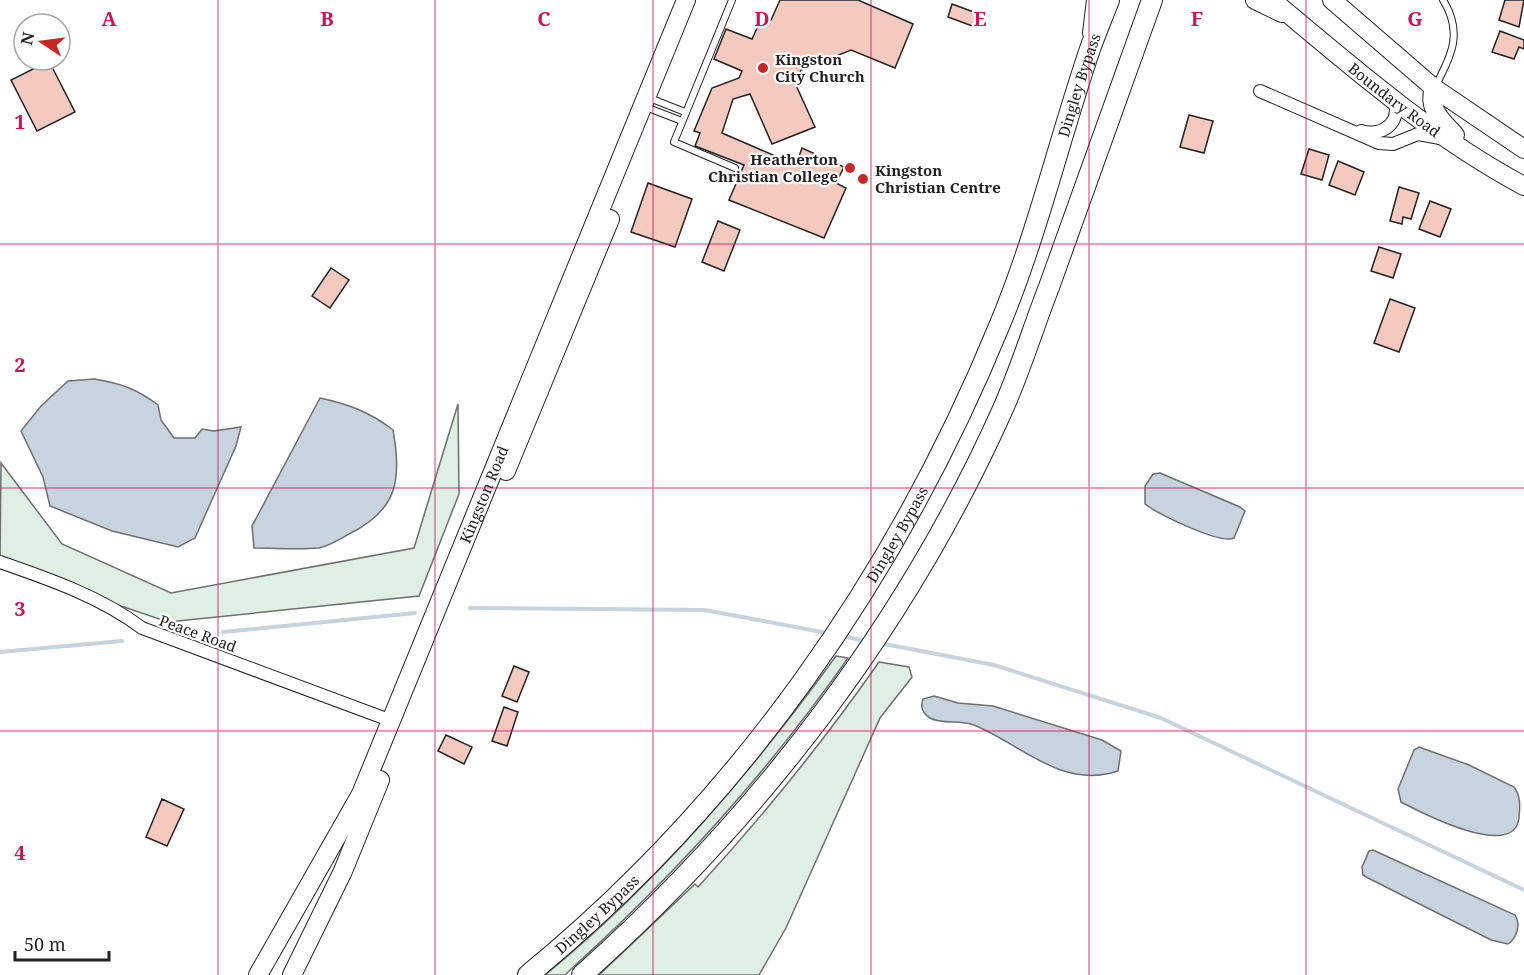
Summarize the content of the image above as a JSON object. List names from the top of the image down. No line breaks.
{"streets":{"highway":["Dingley Bypass"],"main road":["Boundary Road","Kingston Road"],"street":["Peace Road"]},"crossings":[["Kingston Road","Peace Road"]],"places":["Kingston City Church","Heatherton Christian College","Kingston Christian Centre"],"scale_bar":"50 m","north":"left","grid":{"columns":["A","B","C","D","E","F","G"],"rows":["1","2","3","4"]}}
